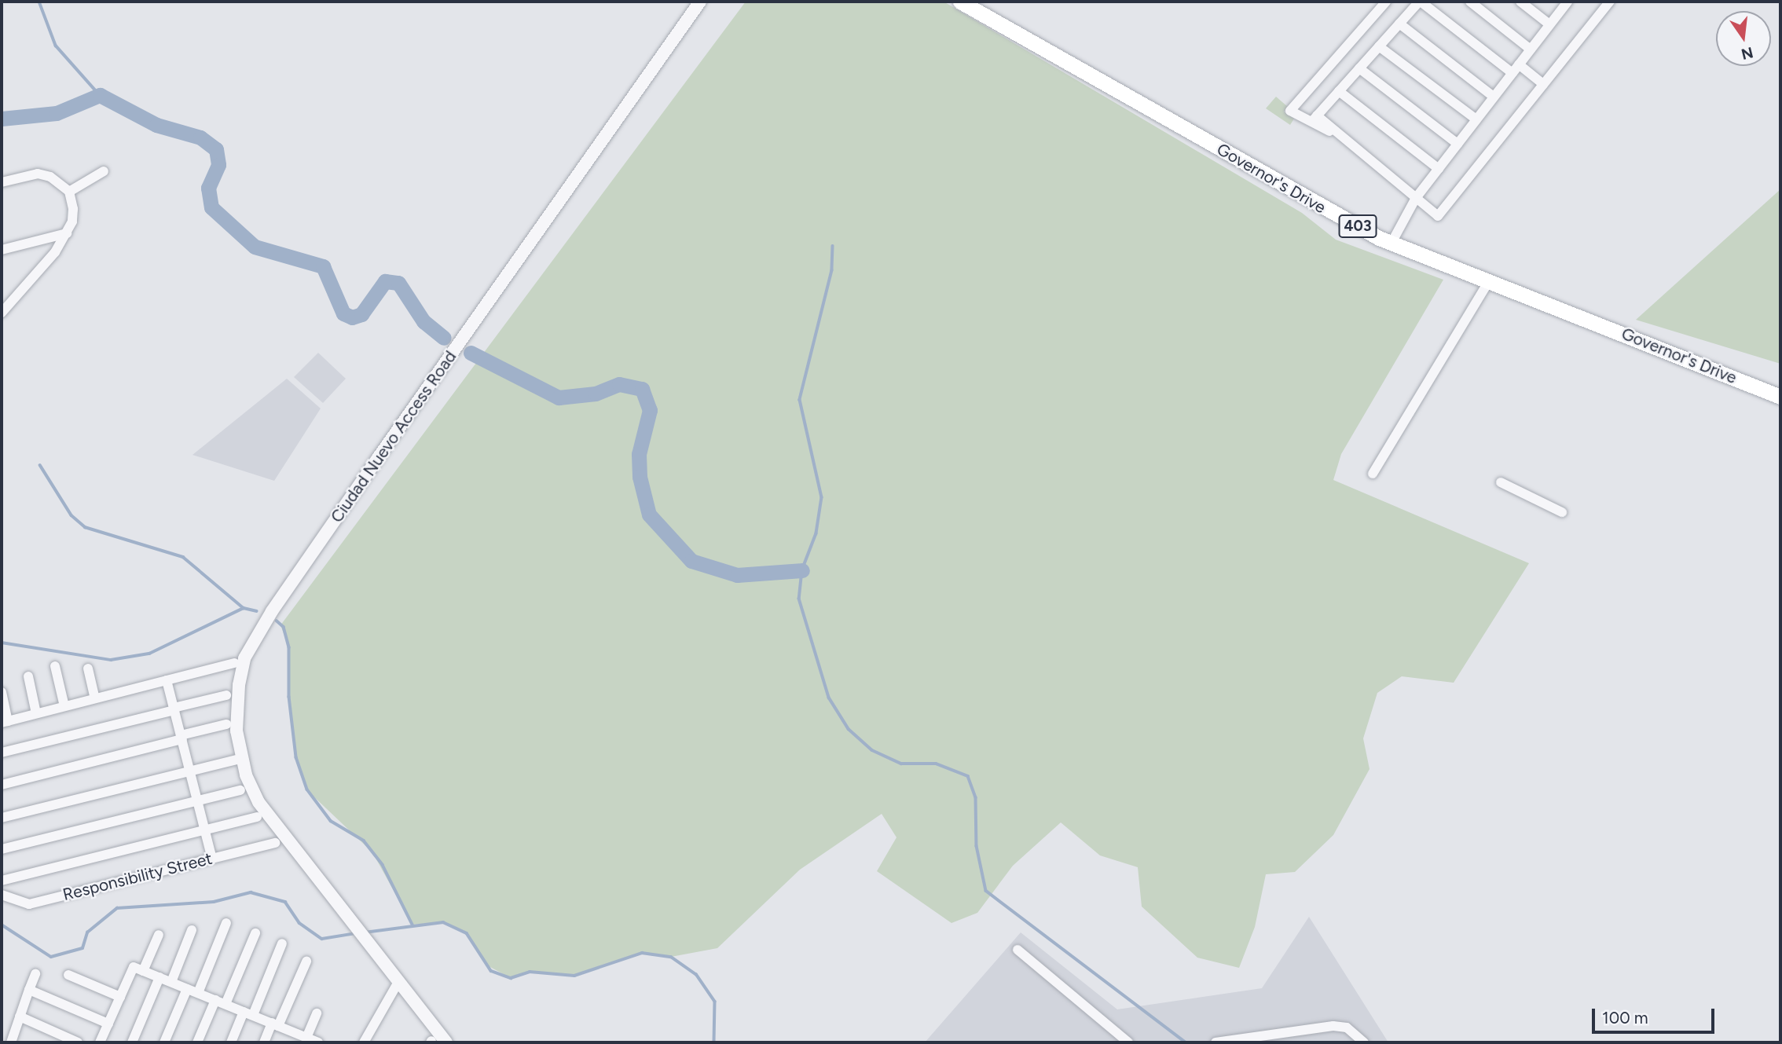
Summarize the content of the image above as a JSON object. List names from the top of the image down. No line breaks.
{"streets":{"main road":["Governor's Drive","403"],"street":["Ciudad Nuevo Access Road","Responsibility Street"]},"scale_bar":"100 m","north":"bottom"}
